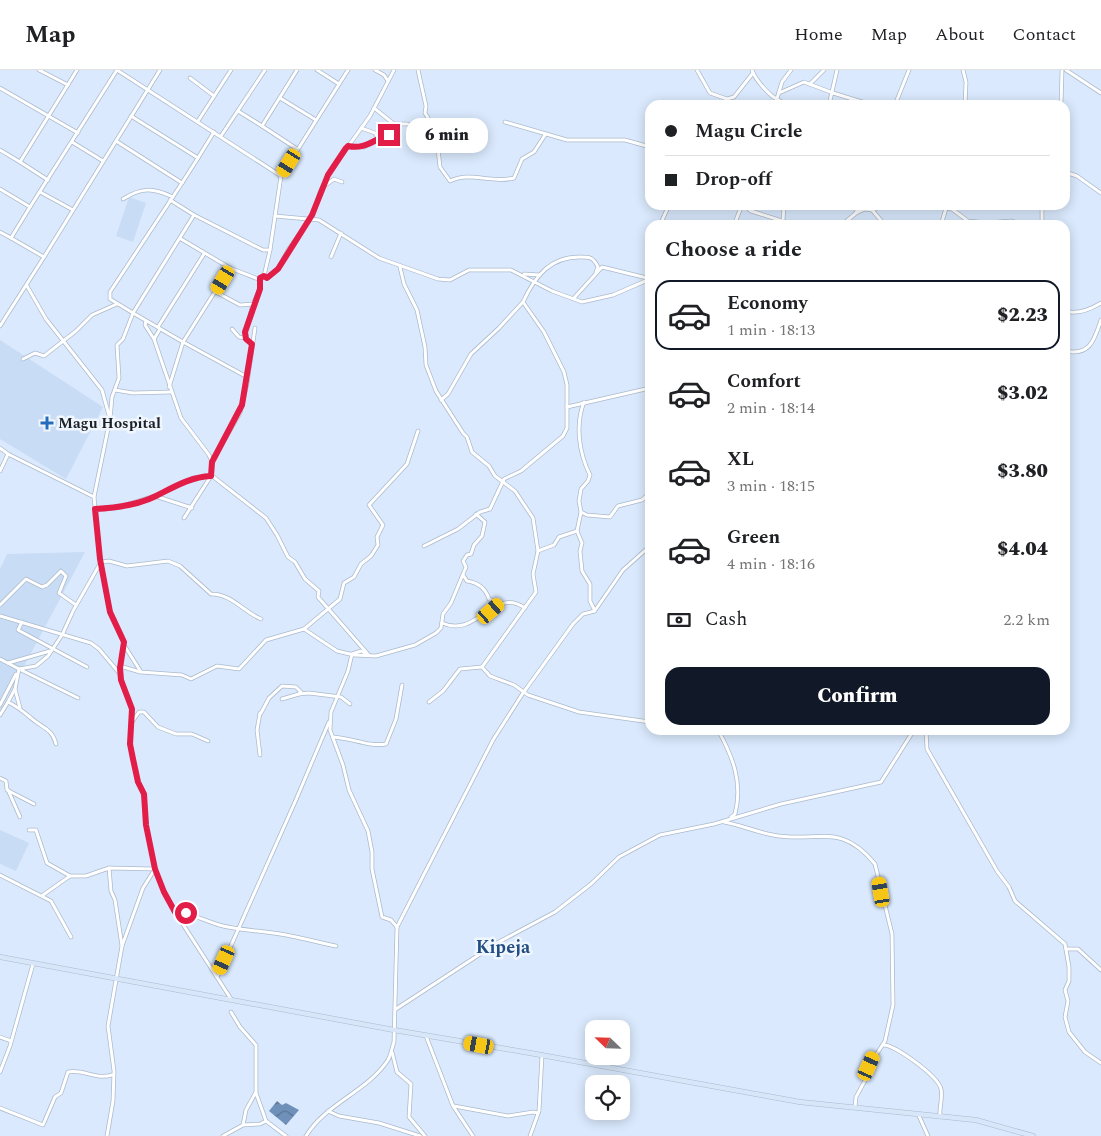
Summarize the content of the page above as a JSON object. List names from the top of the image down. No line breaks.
{"districts":["Kipeja"],"places":{"health":["Magu Hospital"]},"north":"top left","page":{"header":"Map","nav":["Home","Map","About","Contact"],"banner":["Magu Circle","Drop-off"],"bubble":"6 min","heading":"Choose a ride","list":[{"name":"Economy","note":"1 min · 18:13","value":"$2.23"},{"name":"Comfort","note":"2 min · 18:14","value":"$3.02"},{"name":"XL","note":"3 min · 18:15","value":"$3.80"},{"name":"Green","note":"4 min · 18:16","value":"$4.04"}],"pay":["Cash","2.2 km"],"buttons":"Confirm"}}
